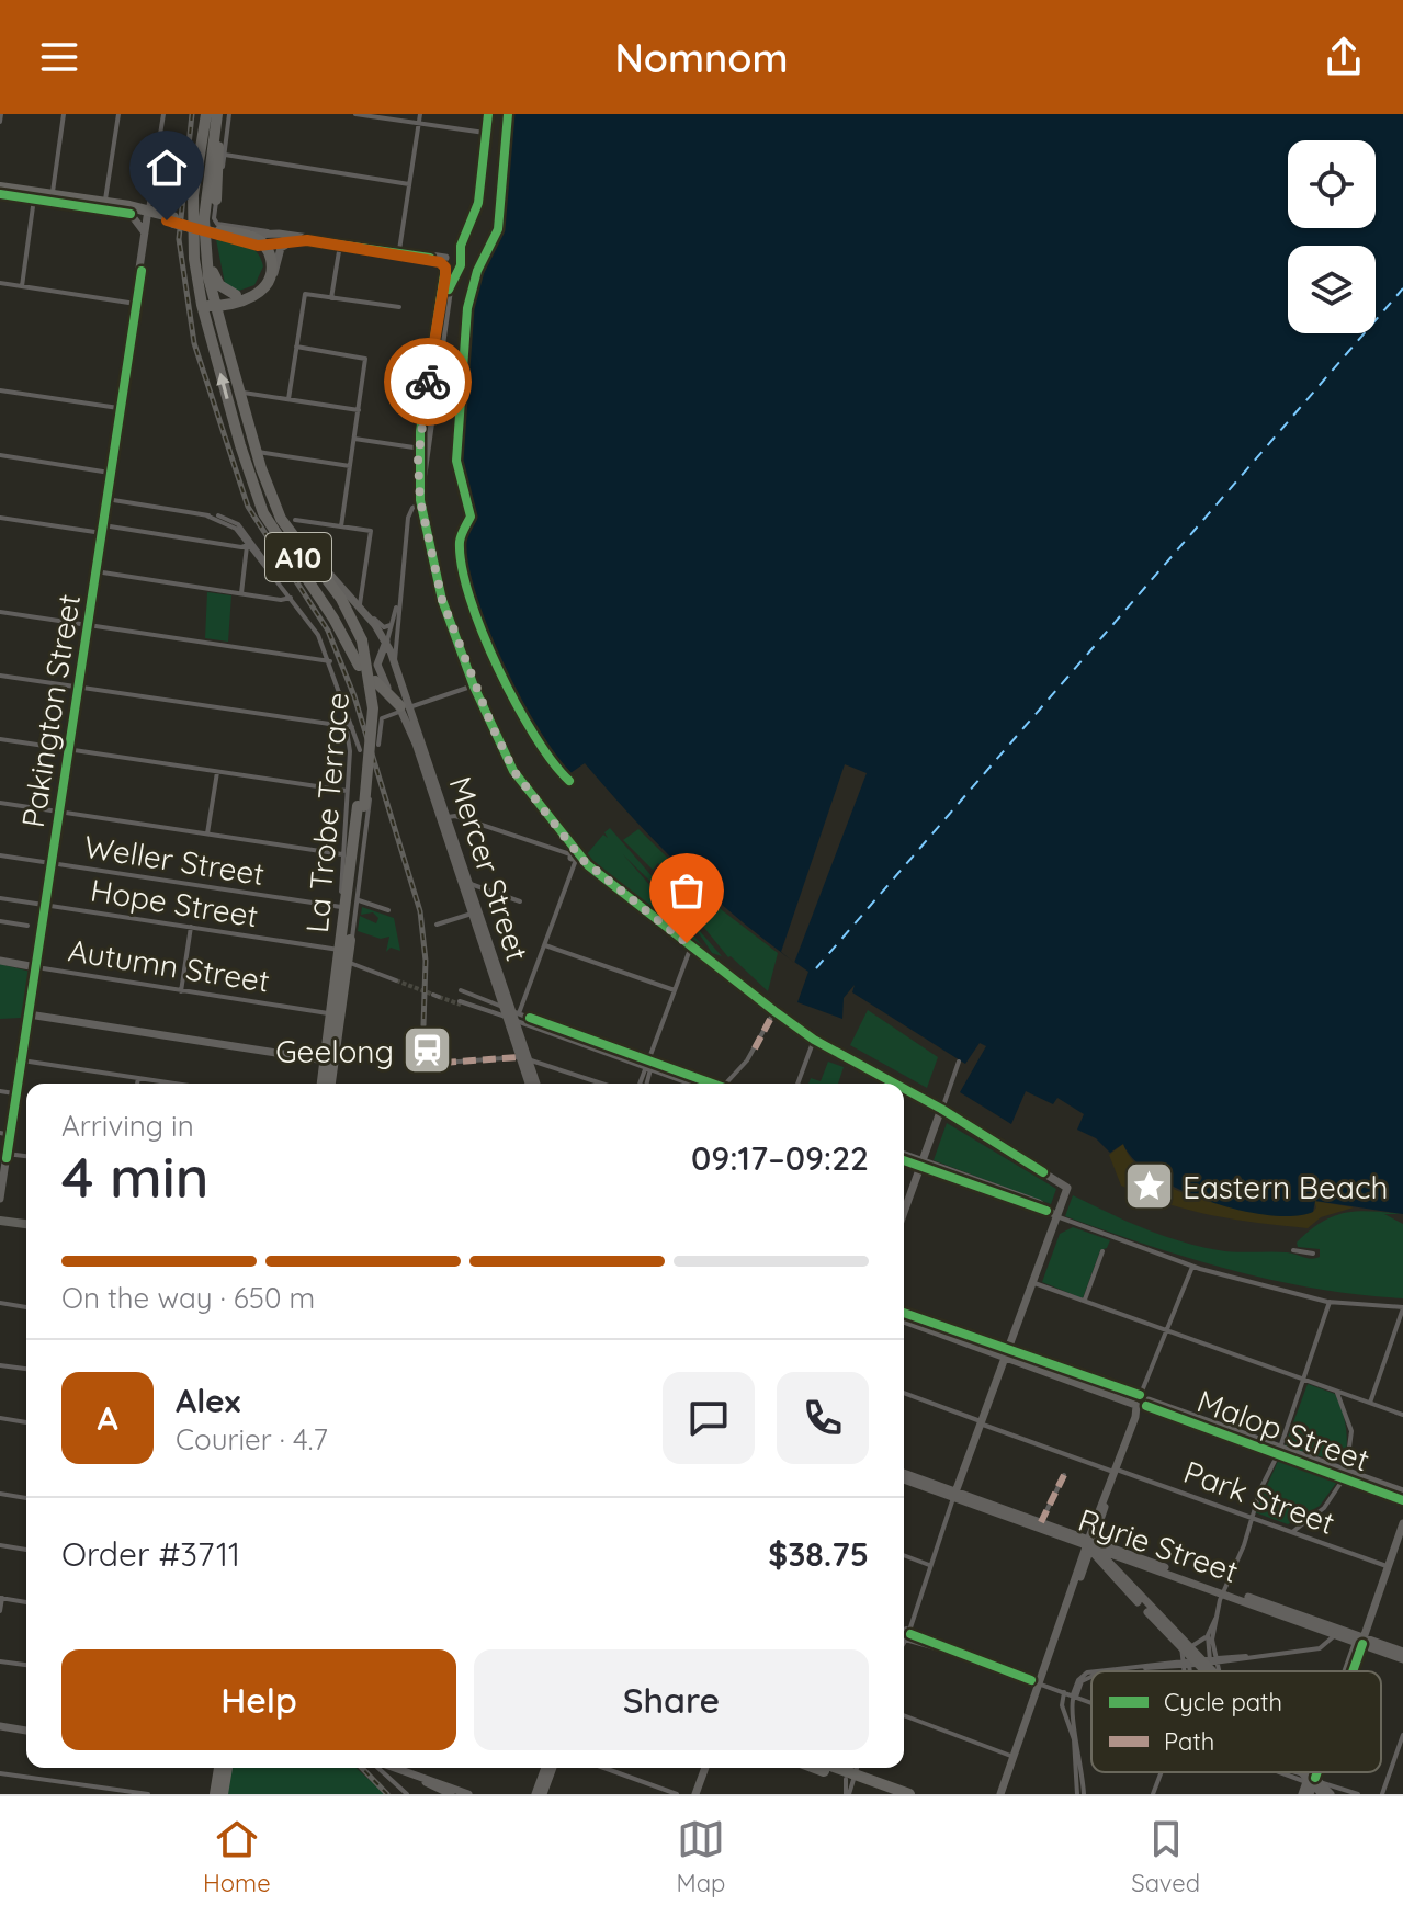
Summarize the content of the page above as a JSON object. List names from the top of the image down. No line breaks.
{"streets":{"highway":["A10","La Trobe Terrace"],"street":["Pakington Street","Weller Street","Mercer Street","Hope Street","Autumn Street","Malop Street","Park Street","Ryrie Street"]},"crossings":[["A10","La Trobe Terrace"],["A10","Mercer Street"],["Pakington Street","Weller Street"],["Pakington Street","Hope Street"],["Pakington Street","Autumn Street"],["La Trobe Terrace","Mercer Street"],["La Trobe Terrace","Hope Street"],["La Trobe Terrace","Autumn Street"]],"places":{"station":["Geelong"],"place":["Eastern Beach"]},"legend":["Cycle path","Path"],"page":{"header":"Nomnom","heading":["4 min","Arriving in","09:17–09:22"],"panel":["Alex","Courier · 4.7","Order #3711","$38.75"],"bar":"On the way · 650 m","round":"A","buttons":["Help","Share"],"tabs":["Home","Map","Saved"]}}
